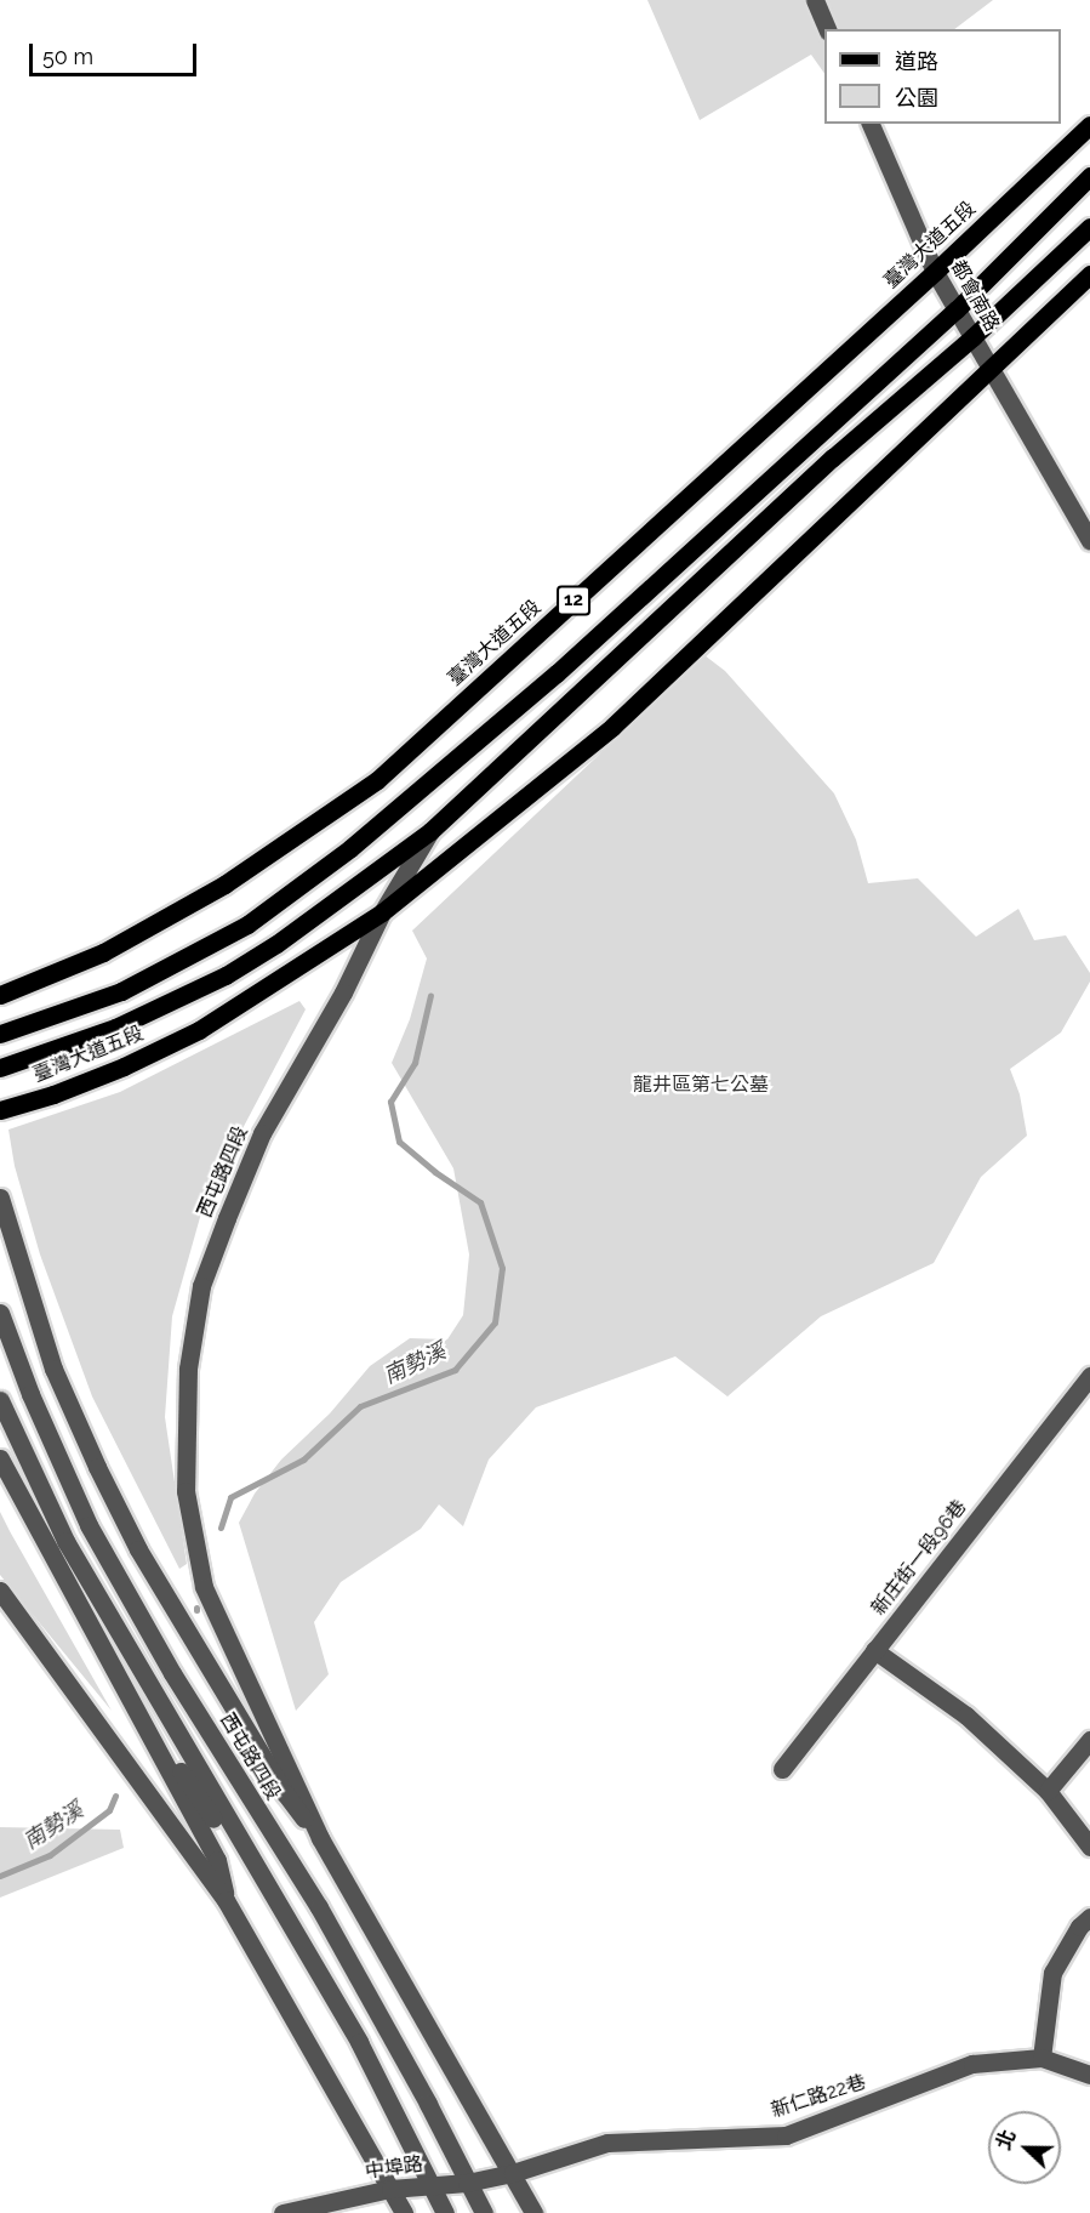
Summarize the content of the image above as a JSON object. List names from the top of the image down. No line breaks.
{"streets":{"main road":["臺灣大道五段","12"],"street":["都會南路","西屯路四段","新庄街一段96巷","新仁路22巷","中埠路"]},"crossings":[["臺灣大道五段","都會南路"],["臺灣大道五段","西屯路四段"],["都會南路","12"],["西屯路四段","新仁路22巷"],["西屯路四段","中埠路"],["新仁路22巷","中埠路"]],"water":["南勢溪"],"parks":["龍井區第七公墓"],"legend":["道路","公園"],"scale_bar":"50 m","north":"left"}
